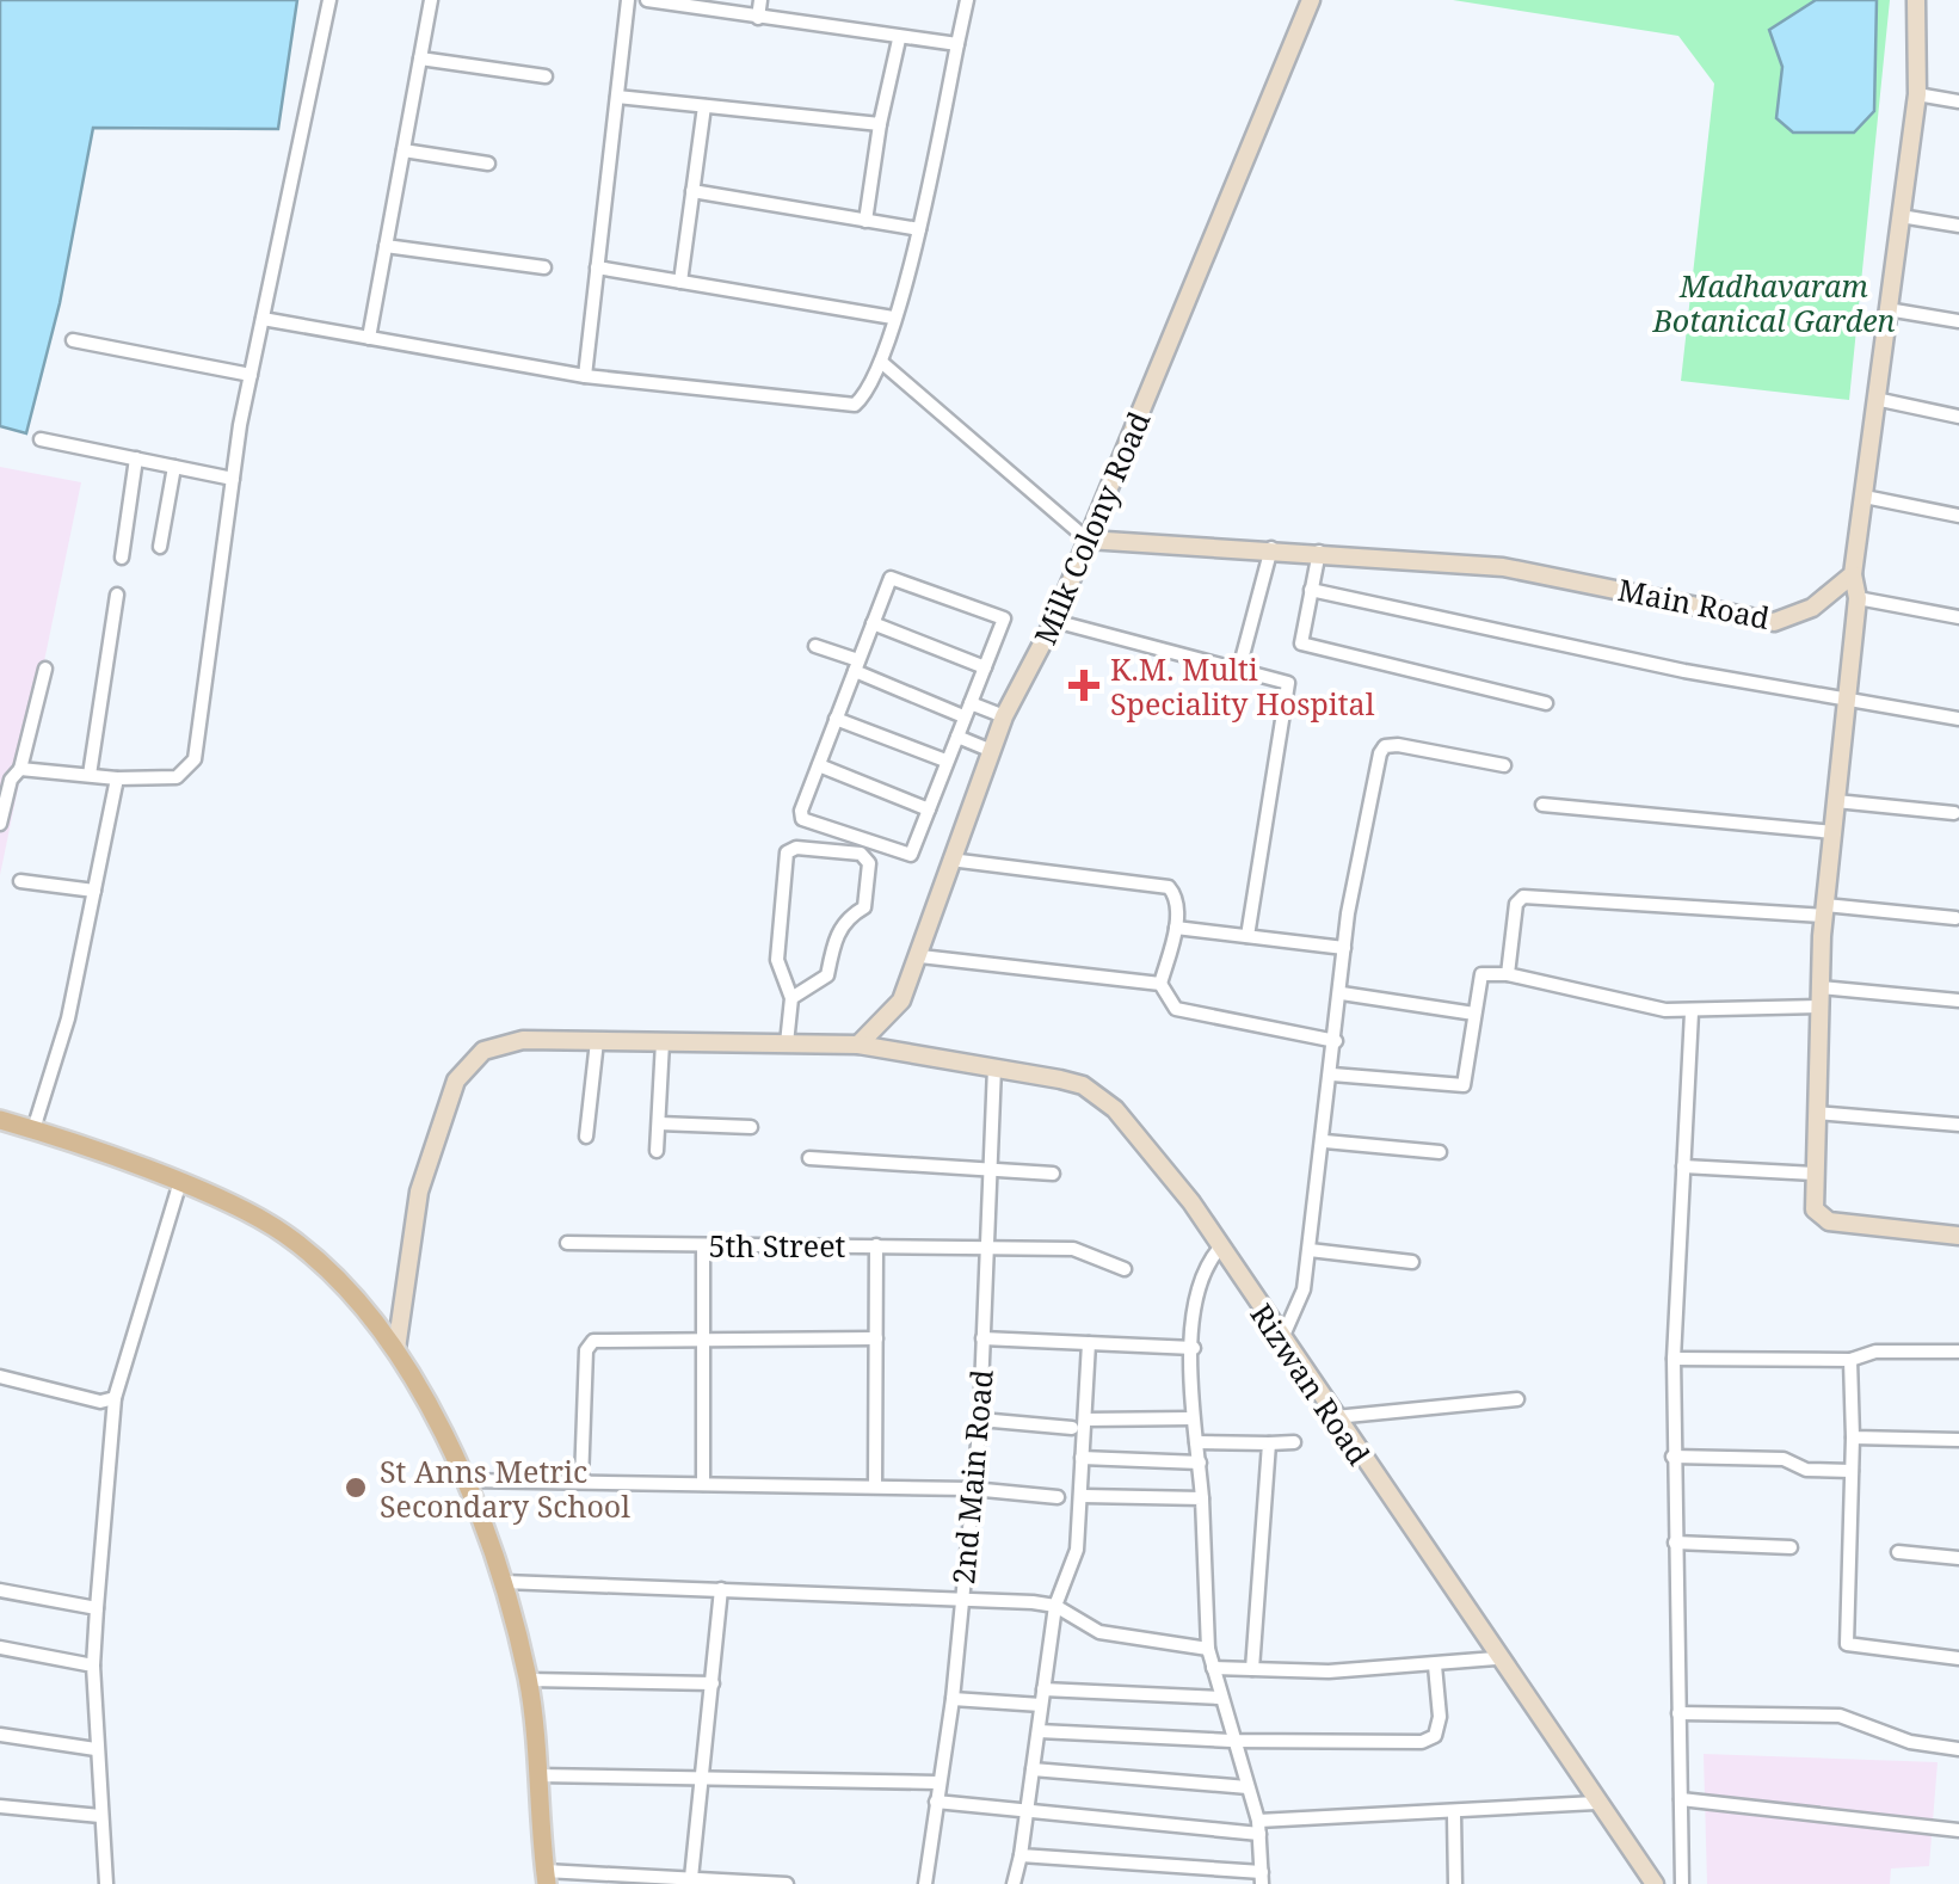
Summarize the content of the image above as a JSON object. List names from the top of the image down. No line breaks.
{"streets":{"street":["Milk Colony Road","Main Road","5th Street","Rizwan Road","2nd Main Road"]},"crossings":[["Milk Colony Road","Main Road"],["Milk Colony Road","Rizwan Road"],["5th Street","2nd Main Road"],["Rizwan Road","2nd Main Road"]],"parks":["Madhavaram Botanical Garden"],"places":{"health":["K.M. Multi Speciality Hospital"],"other":["St Anns Metric Secondary School"]}}
